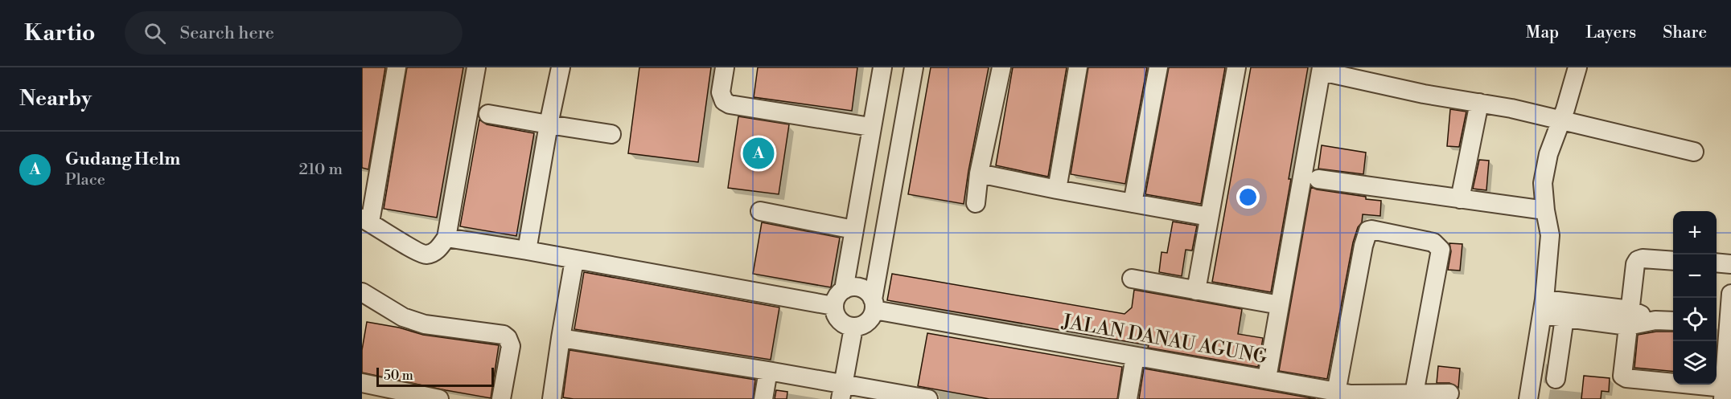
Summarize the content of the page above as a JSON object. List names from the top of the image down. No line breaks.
{"streets":{"street":["JALAN DANAU AGUNG"]},"scale_bar":"50 m","page":{"header":"Kartio","search":"Search here","nav":["Map","Layers","Share"],"heading":"Nearby","list":[{"mark":"A","name":"Gudang Helm","note":"Place","value":"210 m"}],"pins":"A","map_buttons":["+","−"],"scale":"50 m"}}
